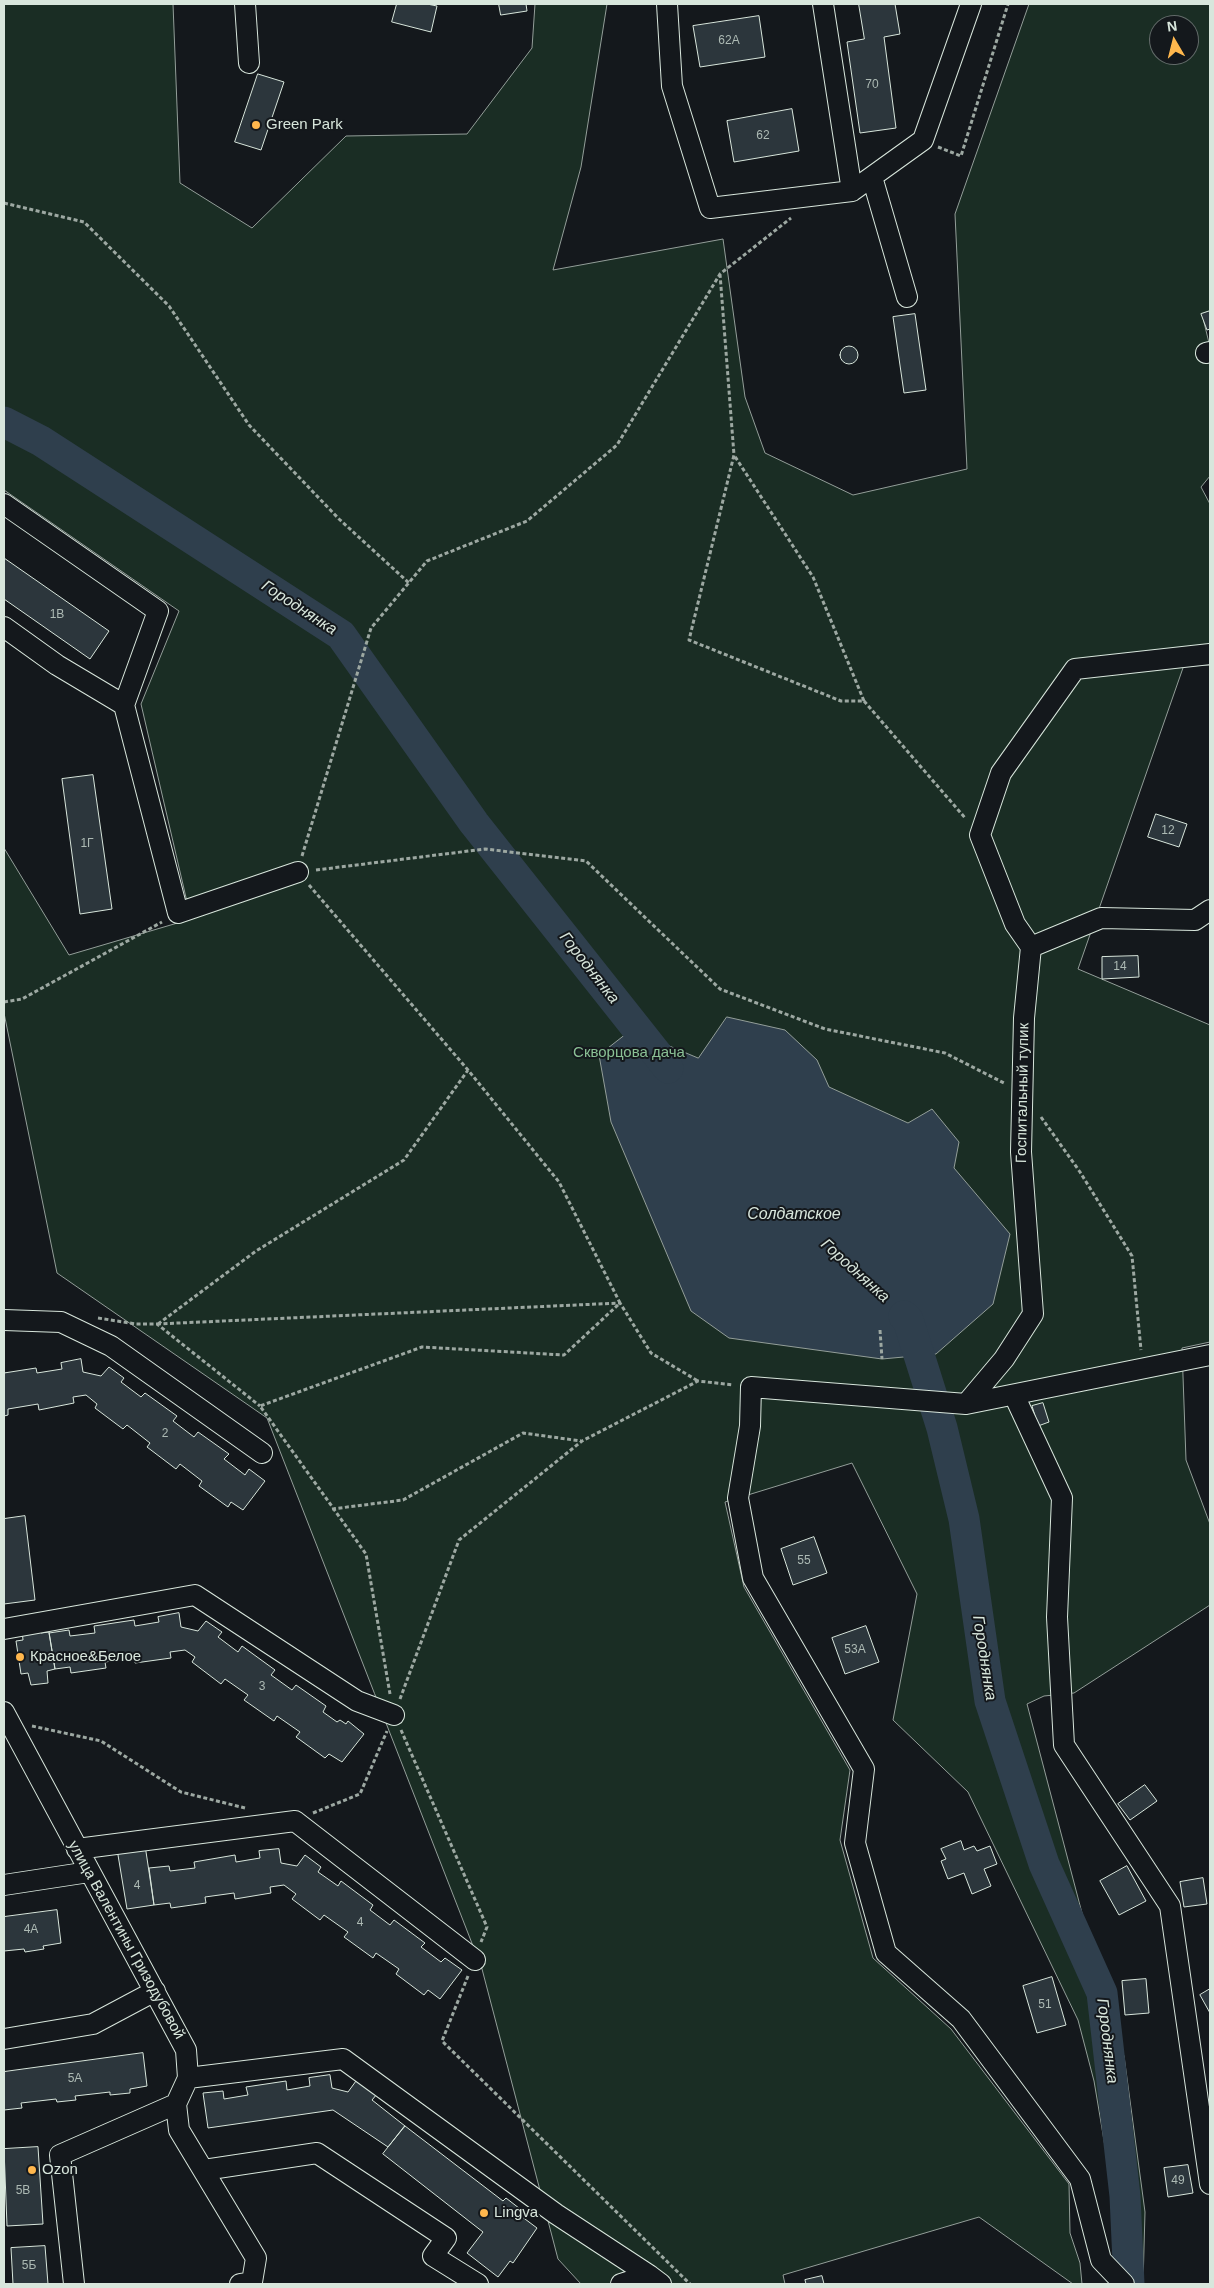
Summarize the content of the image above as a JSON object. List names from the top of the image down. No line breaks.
{"streets":{"street":["Госпитальный тупик","улица Валентины Гризодубовой"]},"water":["Городнянка","Солдатское"],"parks":["Скворцова дача"],"places":["Green Park","Красное&Белое","Ozon","Lingva"],"house_numbers":["62А","70","62","1В","12","1Г","14","2","55","53А","3","4","4","4А","51","5А","49","5В","5Б"],"north":"top"}
